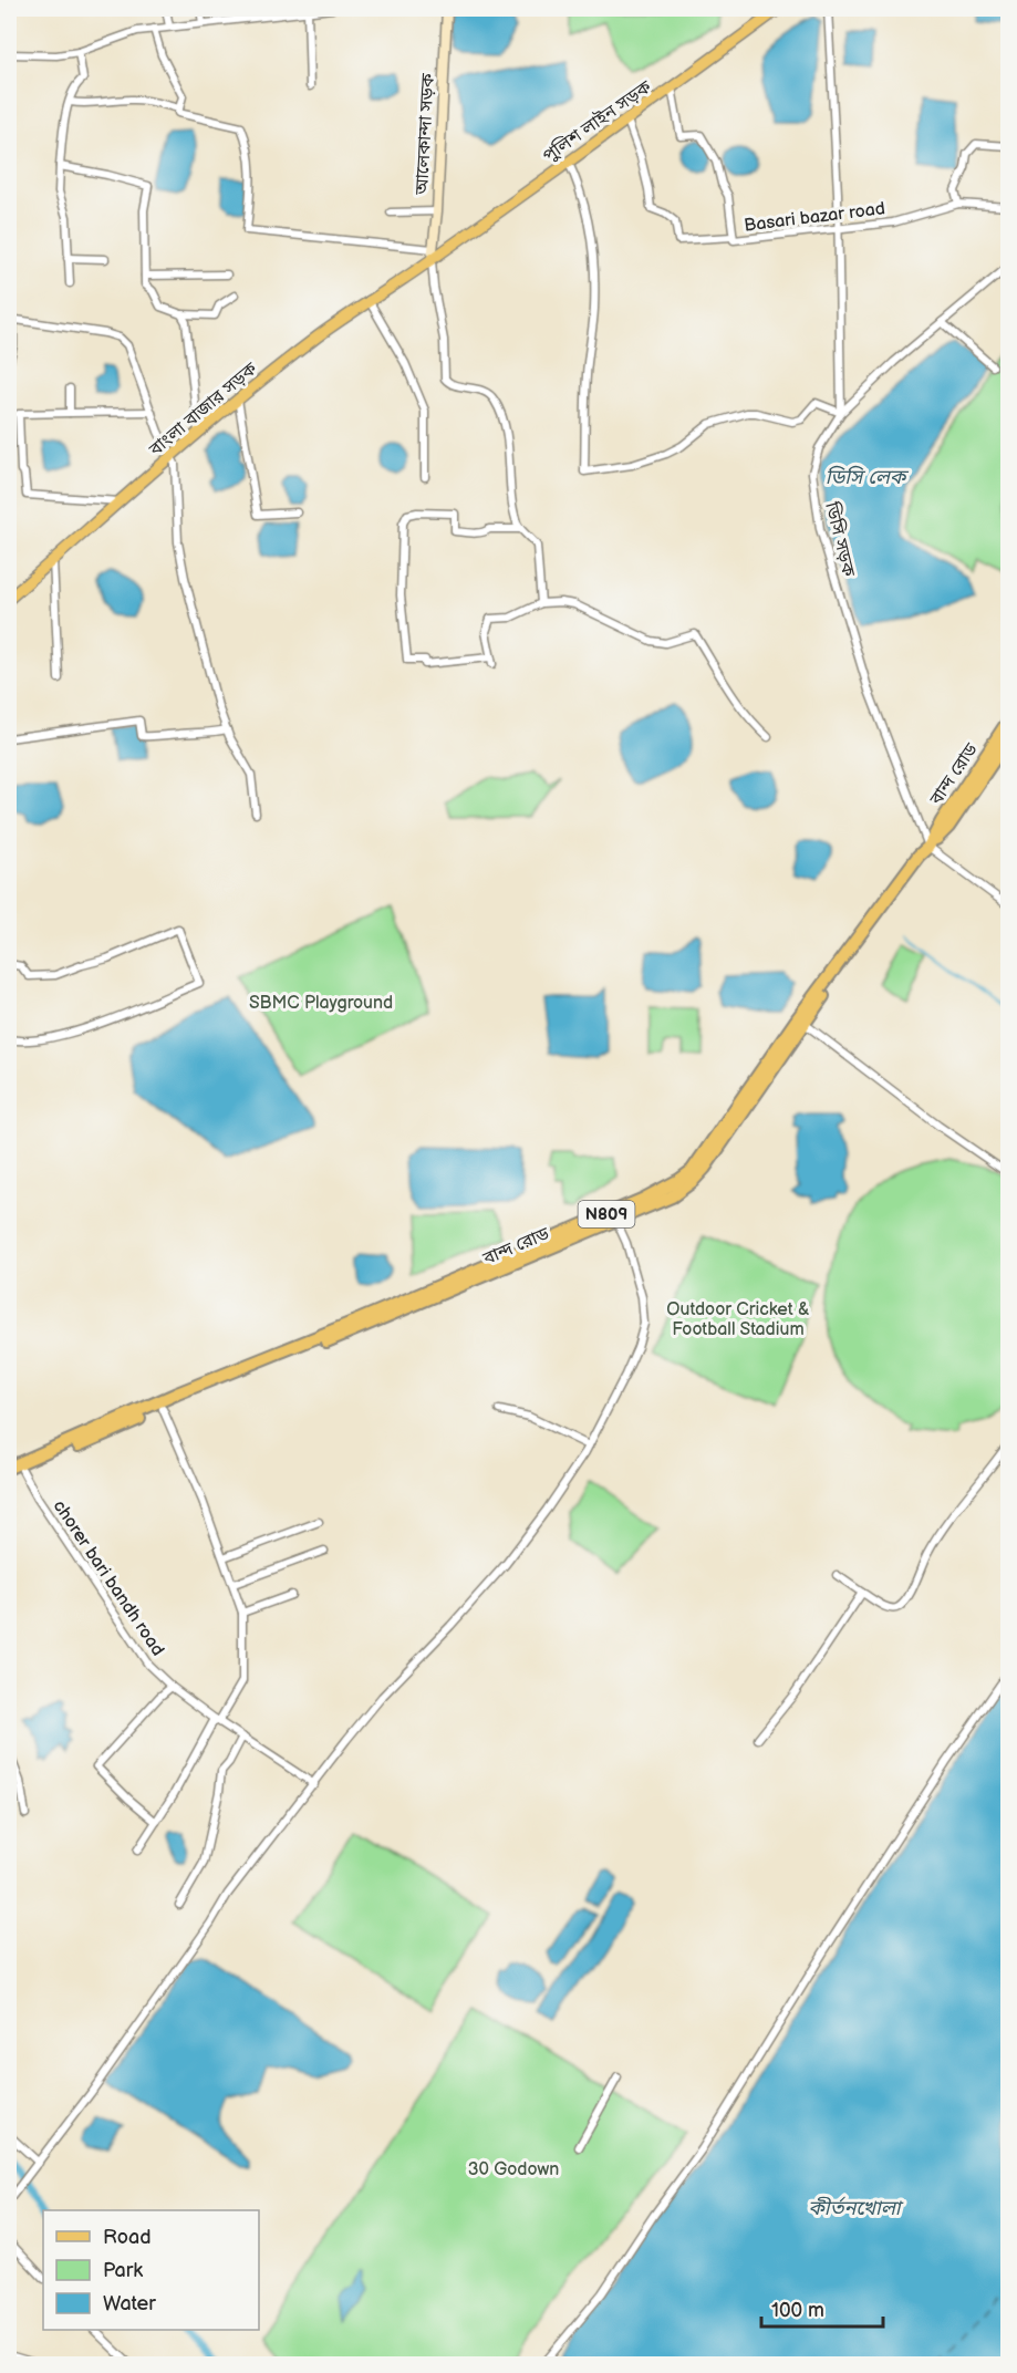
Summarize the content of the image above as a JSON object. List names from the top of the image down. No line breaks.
{"streets":{"highway":["বান্দ রোড","N809"],"main road":["পুলিশ লাইন সড়ক","আলেকান্দা সড়ক","বাংলা বাজার সড়ক"],"street":["Basari bazar road","ডিসি সড়ক","chorer bari bandh road"]},"crossings":[["পুলিশ লাইন সড়ক","আলেকান্দা সড়ক"],["পুলিশ লাইন সড়ক","Basari bazar road"],["পুলিশ লাইন সড়ক","বাংলা বাজার সড়ক"],["আলেকান্দা সড়ক","বাংলা বাজার সড়ক"],["ডিসি সড়ক","বান্দ রোড"],["বান্দ রোড","chorer bari bandh road"]],"water":["ডিসি লেক","কীর্তনখোলা"],"parks":["SBMC Playground","Outdoor Cricket & Football Stadium","30 Godown"],"legend":["Road","Park","Water"],"scale_bar":"100 m"}
